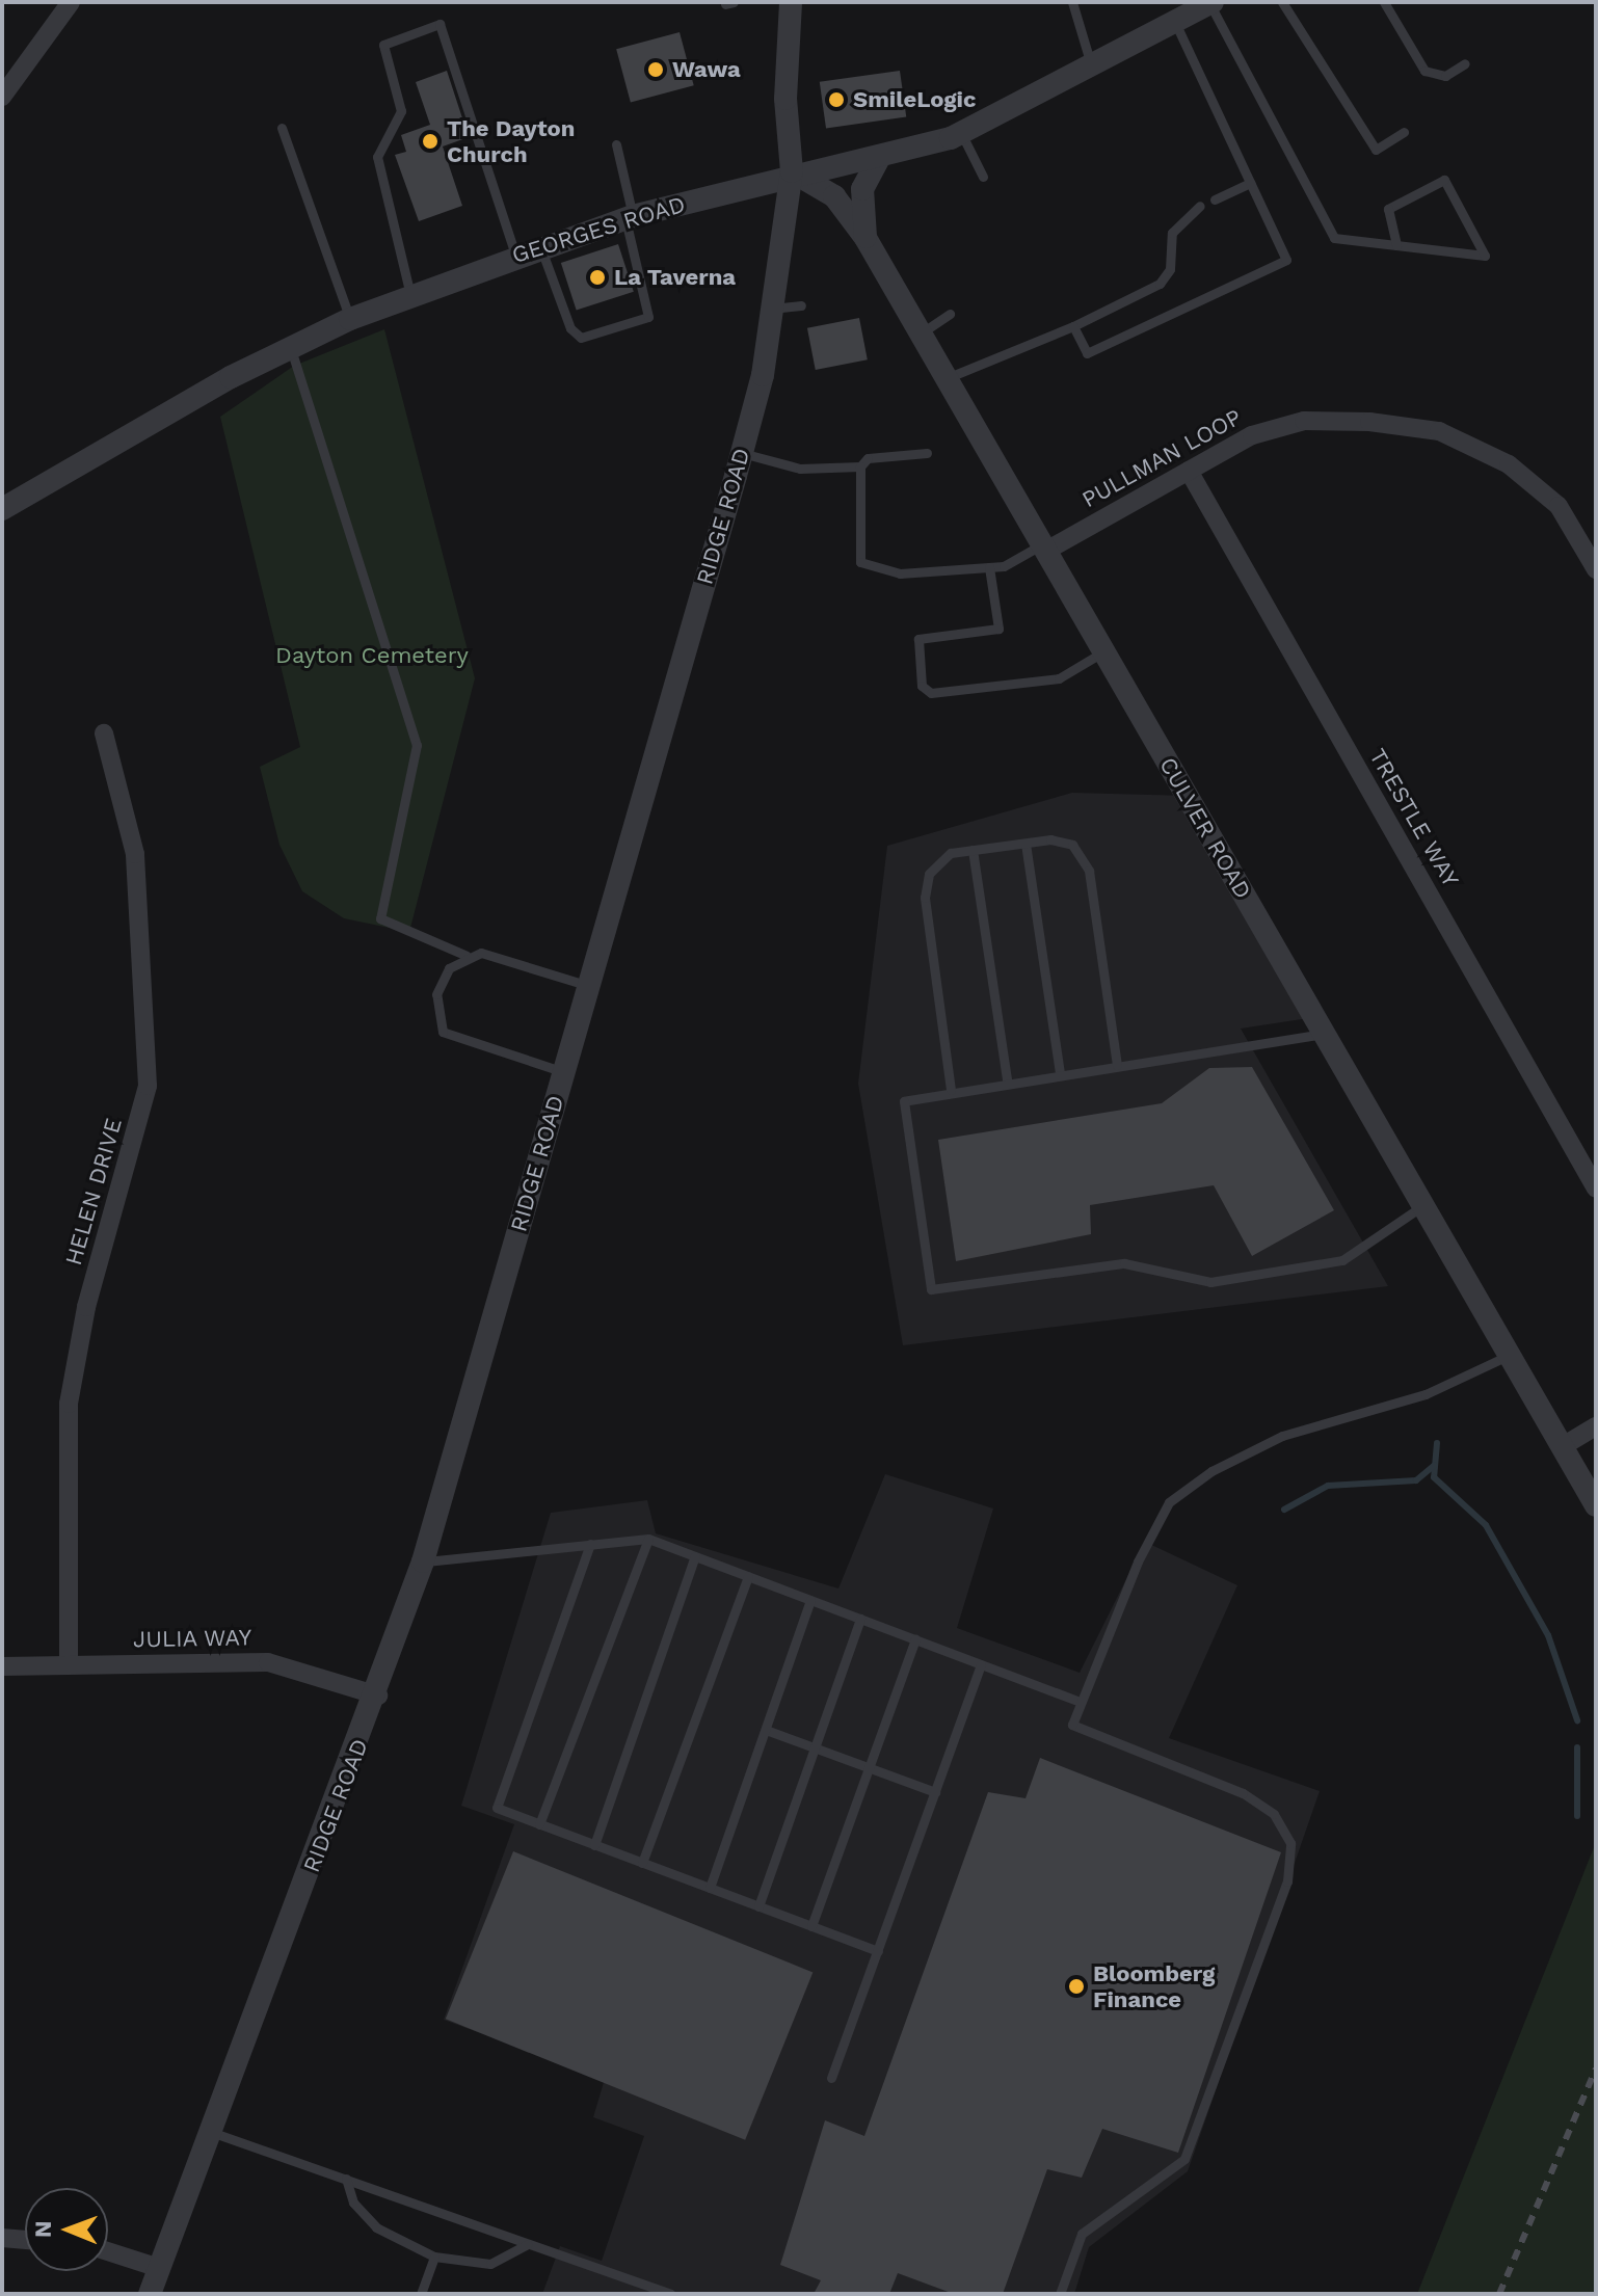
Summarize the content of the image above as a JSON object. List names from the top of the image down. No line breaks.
{"streets":{"street":["GEORGES ROAD","PULLMAN LOOP","RIDGE ROAD","TRESTLE WAY","CULVER ROAD","HELEN DRIVE","JULIA WAY"]},"crossings":[["GEORGES ROAD","RIDGE ROAD"],["GEORGES ROAD","CULVER ROAD"],["PULLMAN LOOP","TRESTLE WAY"],["PULLMAN LOOP","CULVER ROAD"],["RIDGE ROAD","CULVER ROAD"],["RIDGE ROAD","JULIA WAY"],["HELEN DRIVE","JULIA WAY"]],"parks":["Dayton Cemetery"],"places":["Wawa","SmileLogic","The Dayton Church","La Taverna","Bloomberg Finance"],"north":"left"}
